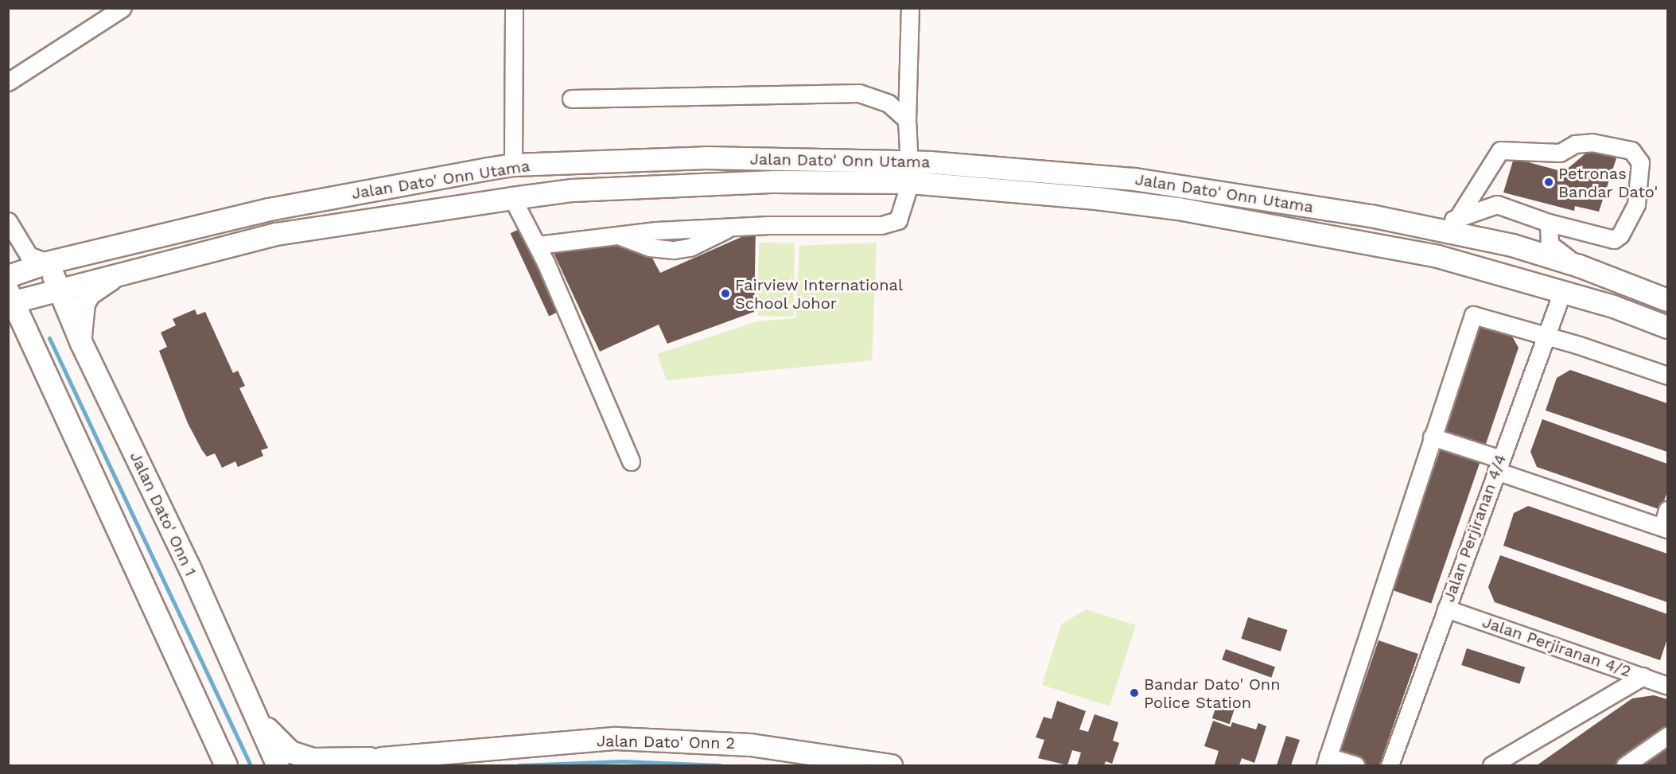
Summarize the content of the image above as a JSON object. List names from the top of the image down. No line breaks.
{"streets":{"main road":["Jalan Dato' Onn Utama","Jalan Dato' Onn 1","Jalan Dato' Onn 2"],"street":["Jalan Perjiranan 4/4","Jalan Perjiranan 4/2"]},"crossings":[["Jalan Dato' Onn Utama","Jalan Dato' Onn 1"],["Jalan Dato' Onn Utama","Jalan Perjiranan 4/4"],["Jalan Perjiranan 4/4","Jalan Perjiranan 4/2"]],"places":["Petronas Bandar Dato'","Fairview International School Johor","Bandar Dato' Onn Police Station"]}
